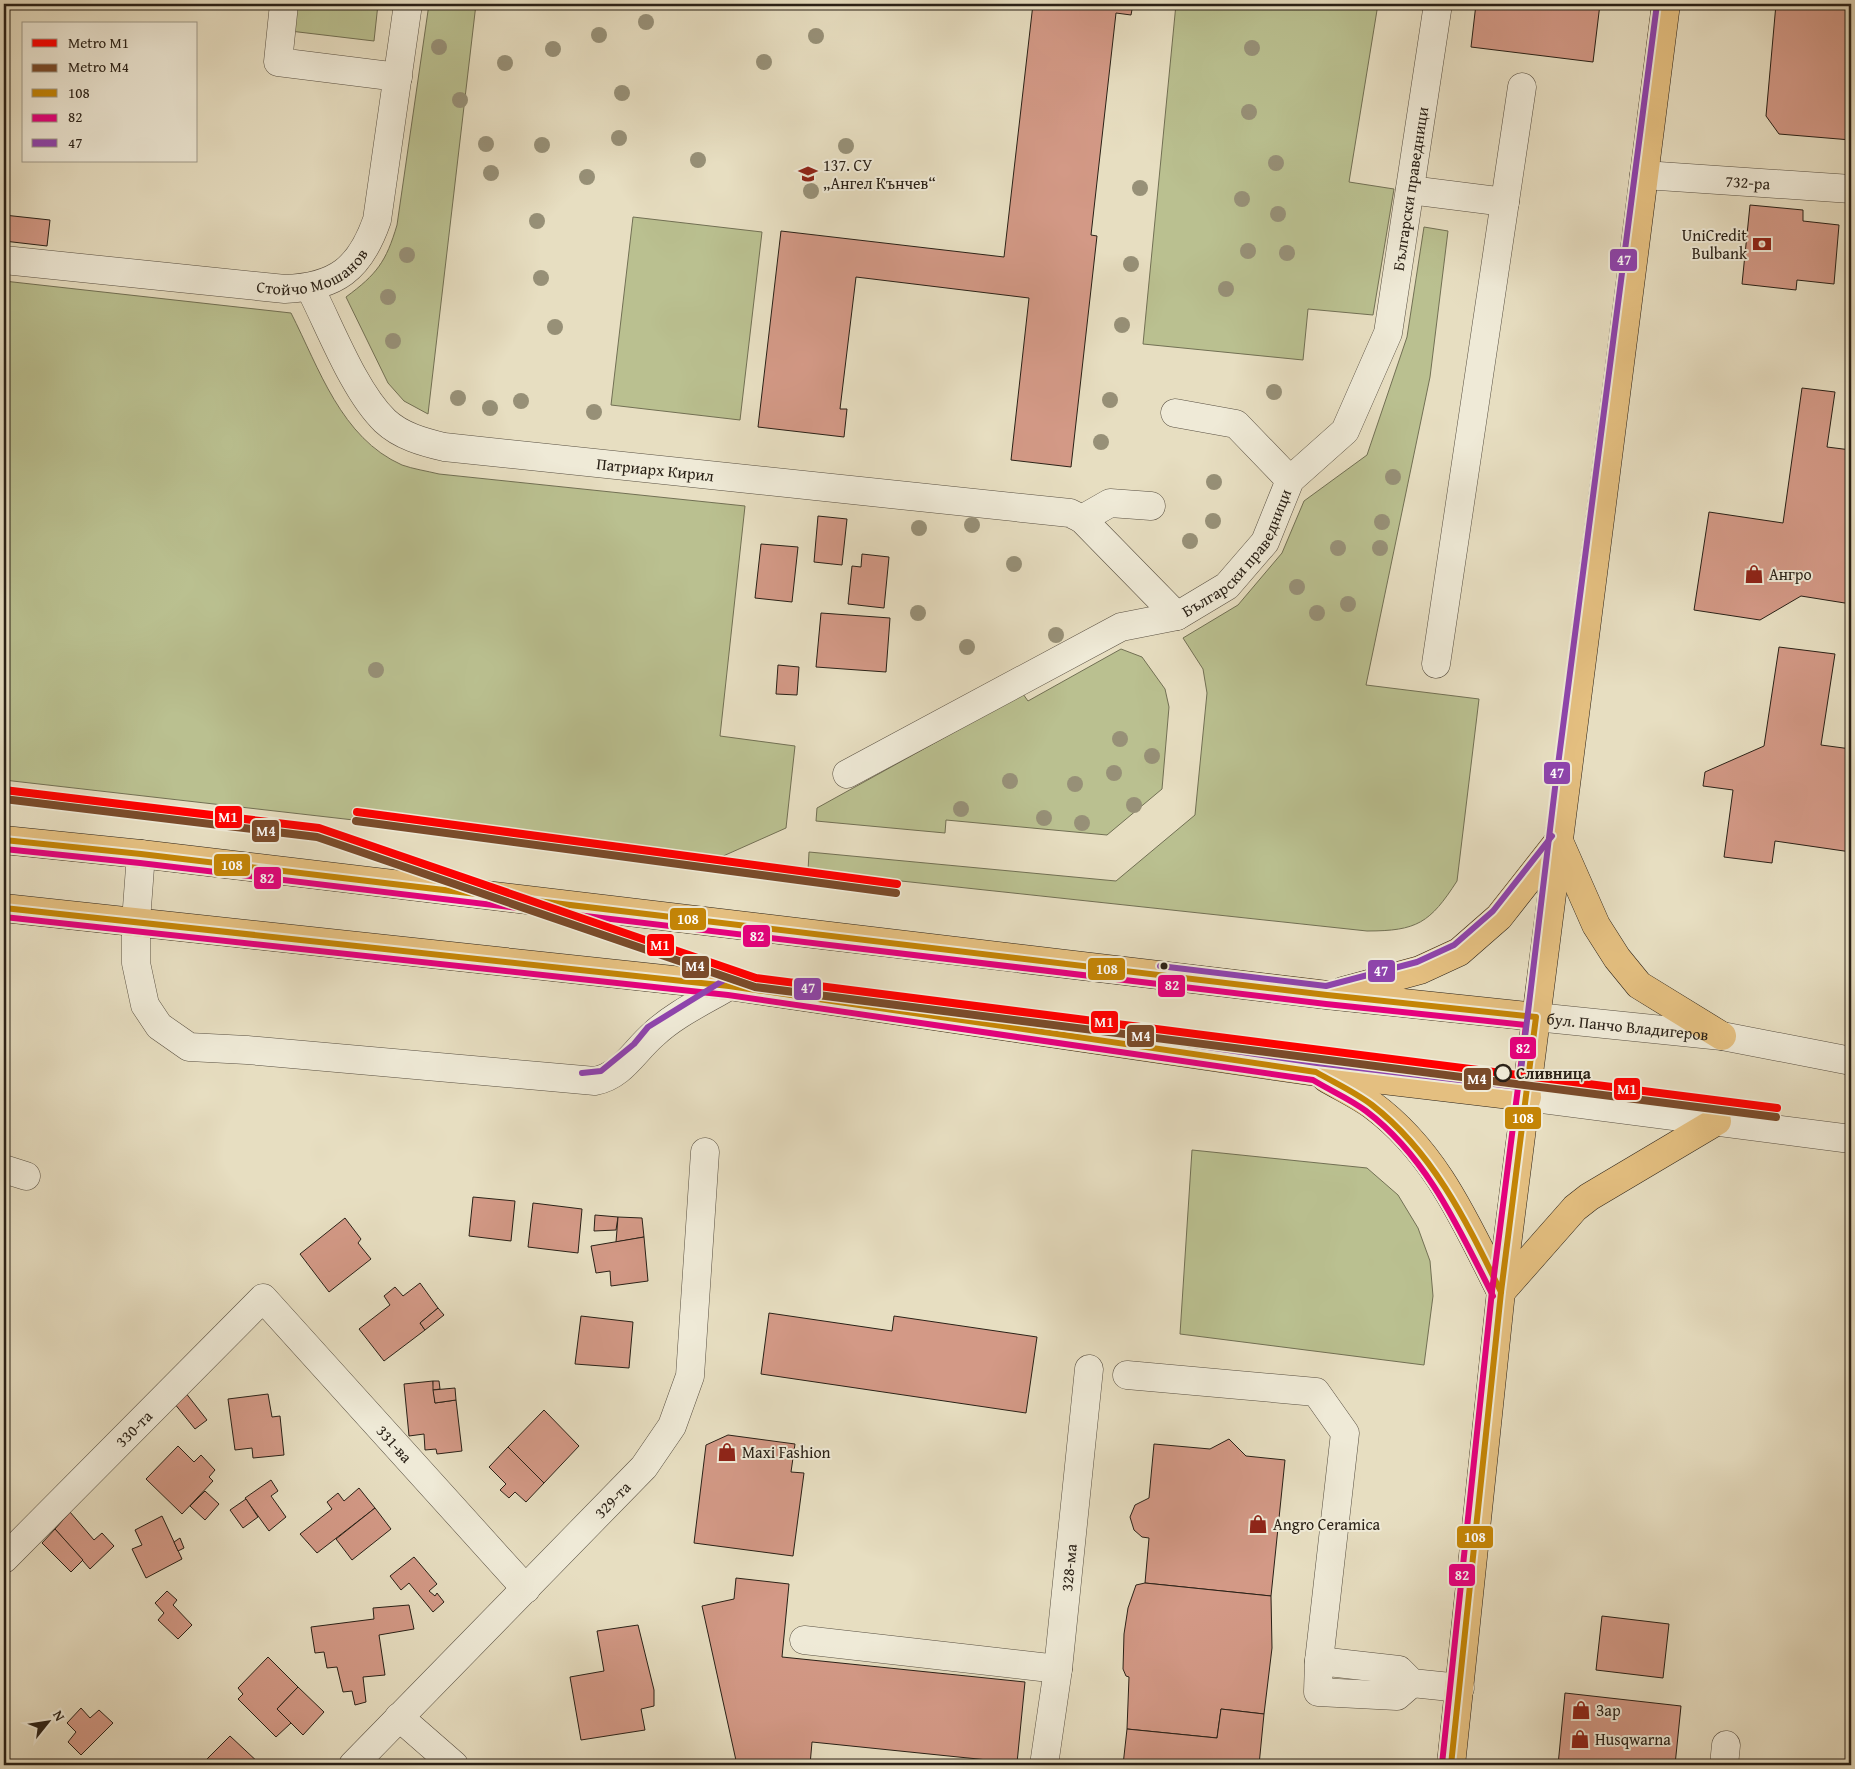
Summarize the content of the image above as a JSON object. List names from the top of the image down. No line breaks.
{"streets":{"main road":["бул. Панчо Владигеров"],"street":["732-ра","Български праведници","Стойчо Мошанов","Патриарх Кирил","330-та","331-ва","329-та","328-ма"]},"crossings":[["Стойчо Мошанов","Патриарх Кирил"],["330-та","331-ва"],["331-ва","329-та"]],"places":{"school or university":["137. СУ „Ангел Кънчев“"],"bank":["UniCredit Bulbank"],"shop":["Ангро","Maxi Fashion","Angro Ceramica","Зар","Husqwarna"],"other":["Сливница"]},"lines":["transit line 47","metro line M1","metro line M4","transit line 108","transit line 82"],"legend":["Metro M1","Metro M4","108","82","47"],"north":"top right"}
